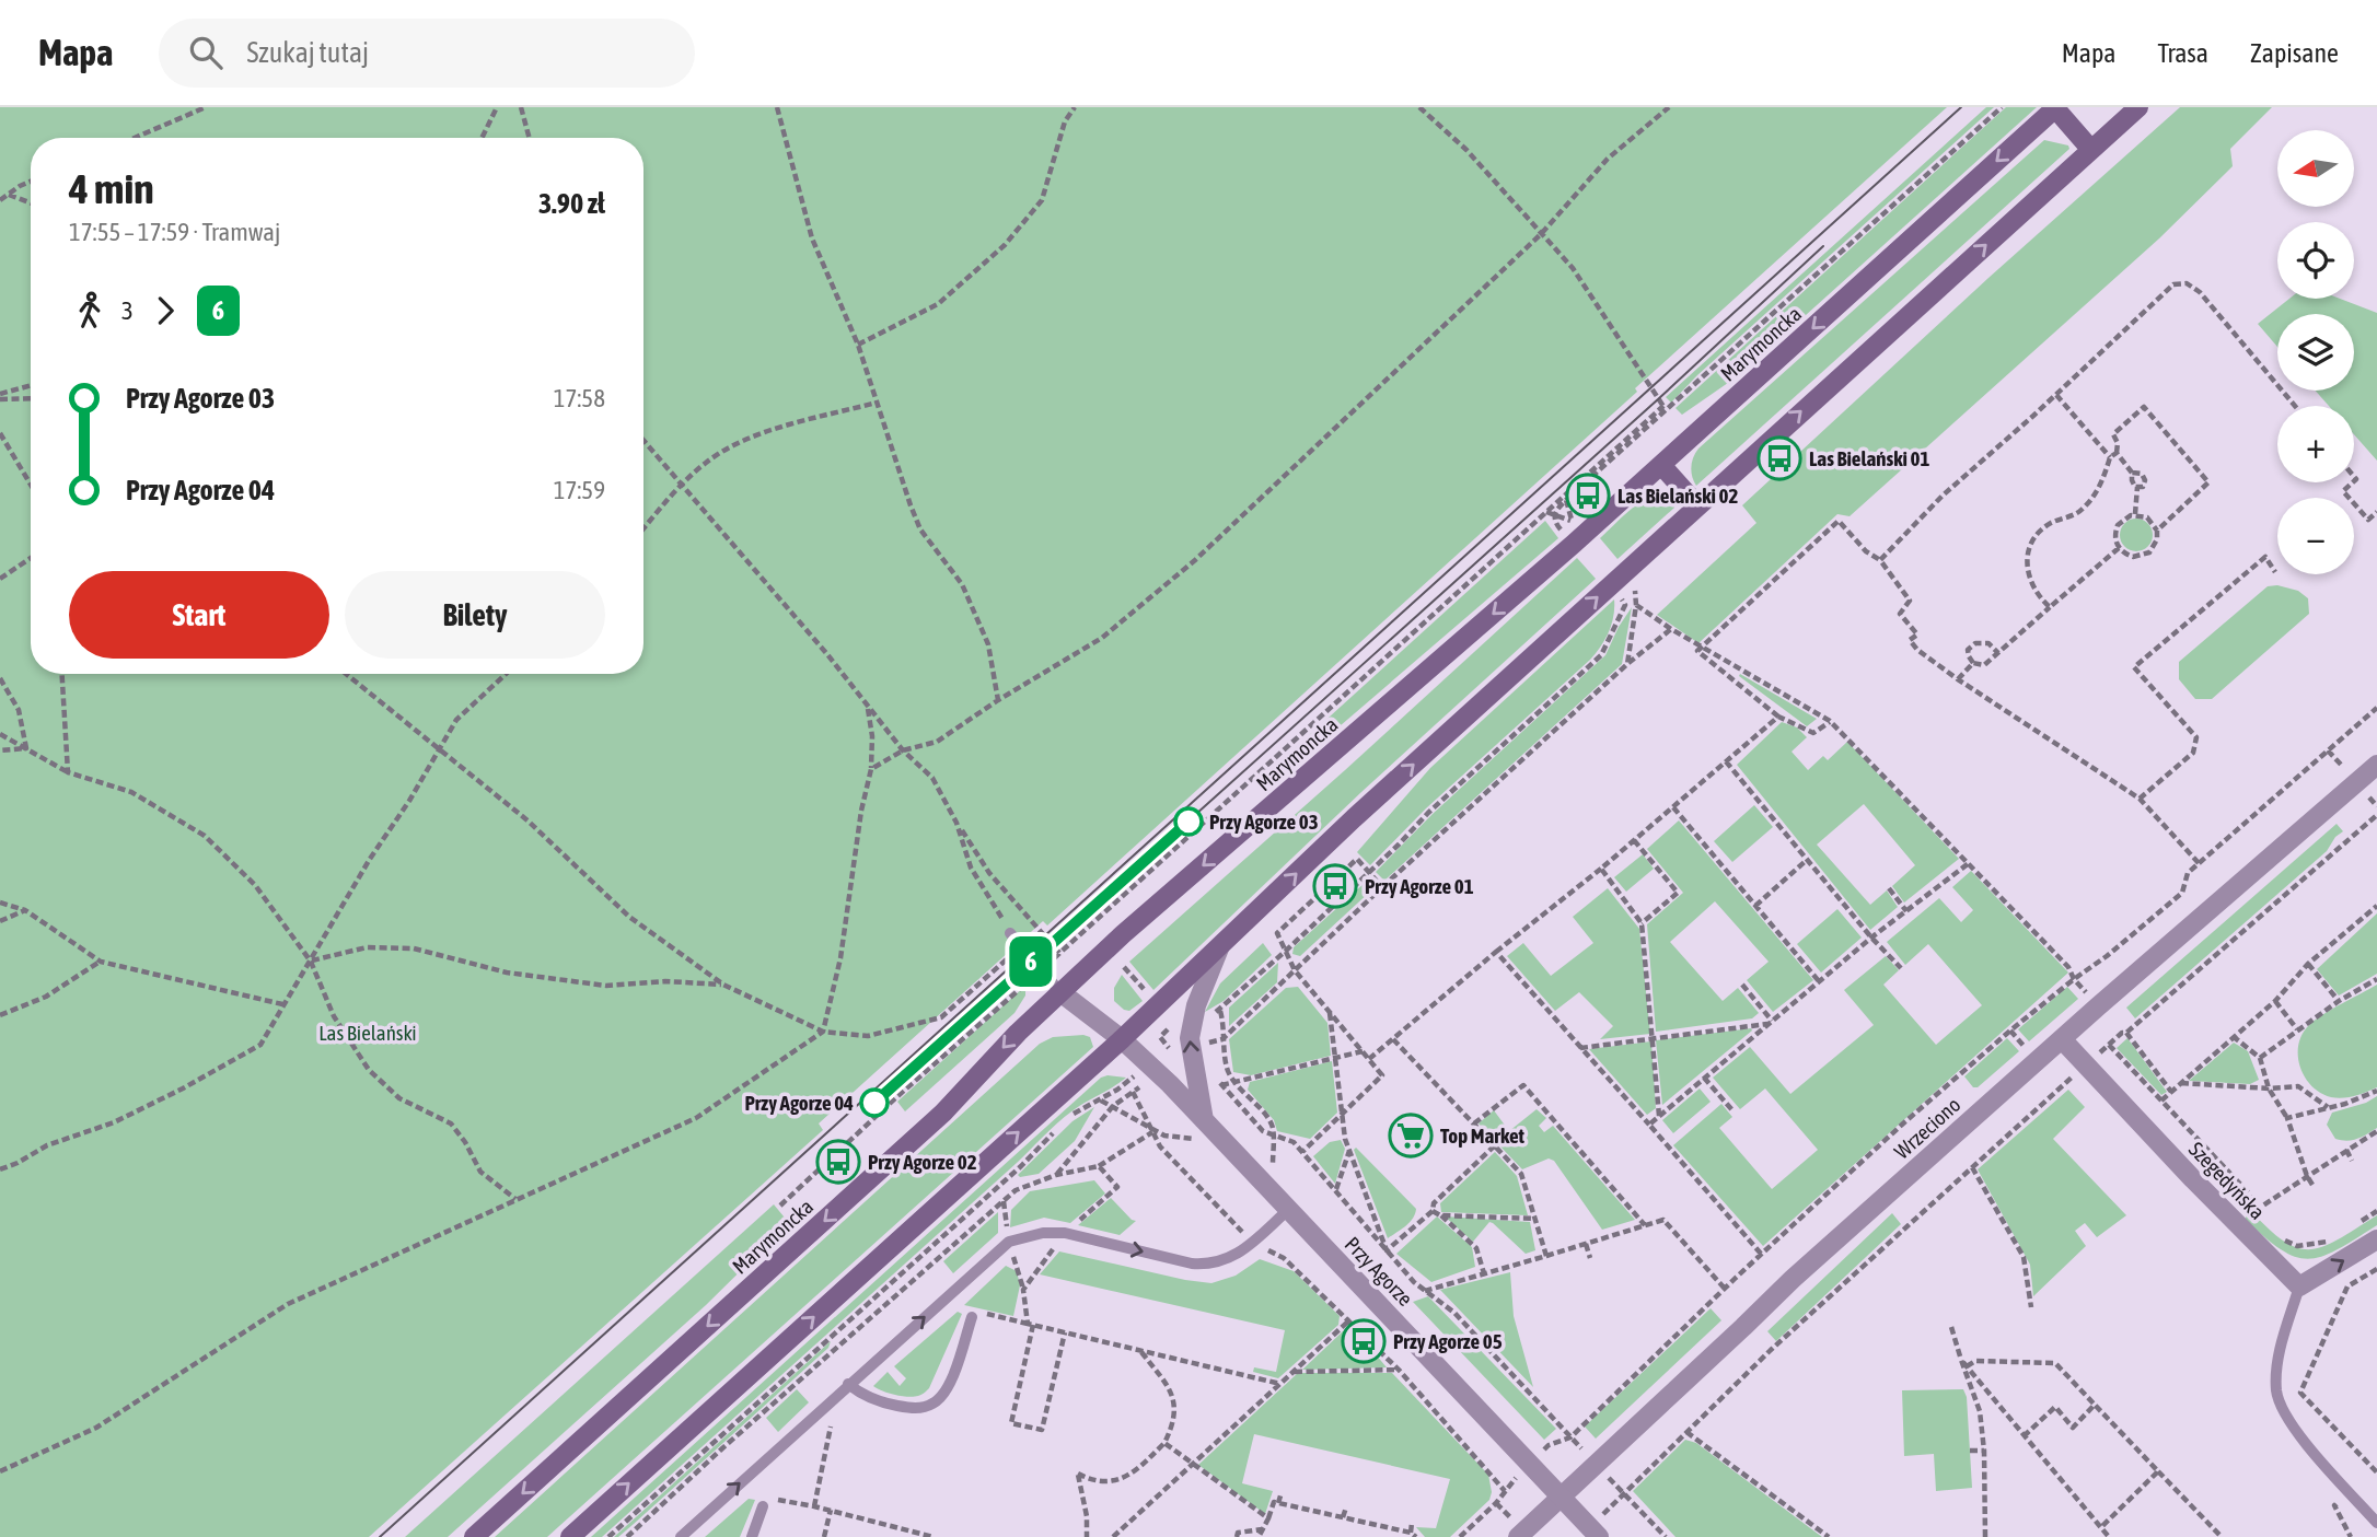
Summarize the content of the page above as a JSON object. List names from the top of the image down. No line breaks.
{"streets":{"main road":["Marymoncka"],"street":["Wrzeciono","Szegedyńska","Przy Agorze"]},"crossings":[["Marymoncka","Przy Agorze"],["Wrzeciono","Szegedyńska"],["Wrzeciono","Przy Agorze"]],"parks":["Las Bielański"],"places":{"bus stop":["Las Bielański 01","Las Bielański 02","Przy Agorze 01","Przy Agorze 02","Przy Agorze 05"],"other":["Przy Agorze 03","Przy Agorze 04"],"supermarket":["Top Market"]},"lines":["tram line 6"],"north":"left","page":{"header":"Mapa","search":"Szukaj tutaj","nav":["Mapa","Trasa","Zapisane"],"on_map":"6","map_buttons":["+","−"],"heading":["4 min","17:55 – 17:59 · Tramwaj","3.90 zł"],"legs":["3","6"],"list":[{"name":"Przy Agorze 03","value":"17:58"},{"name":"Przy Agorze 04","value":"17:59"}],"buttons":["Start","Bilety"]}}
